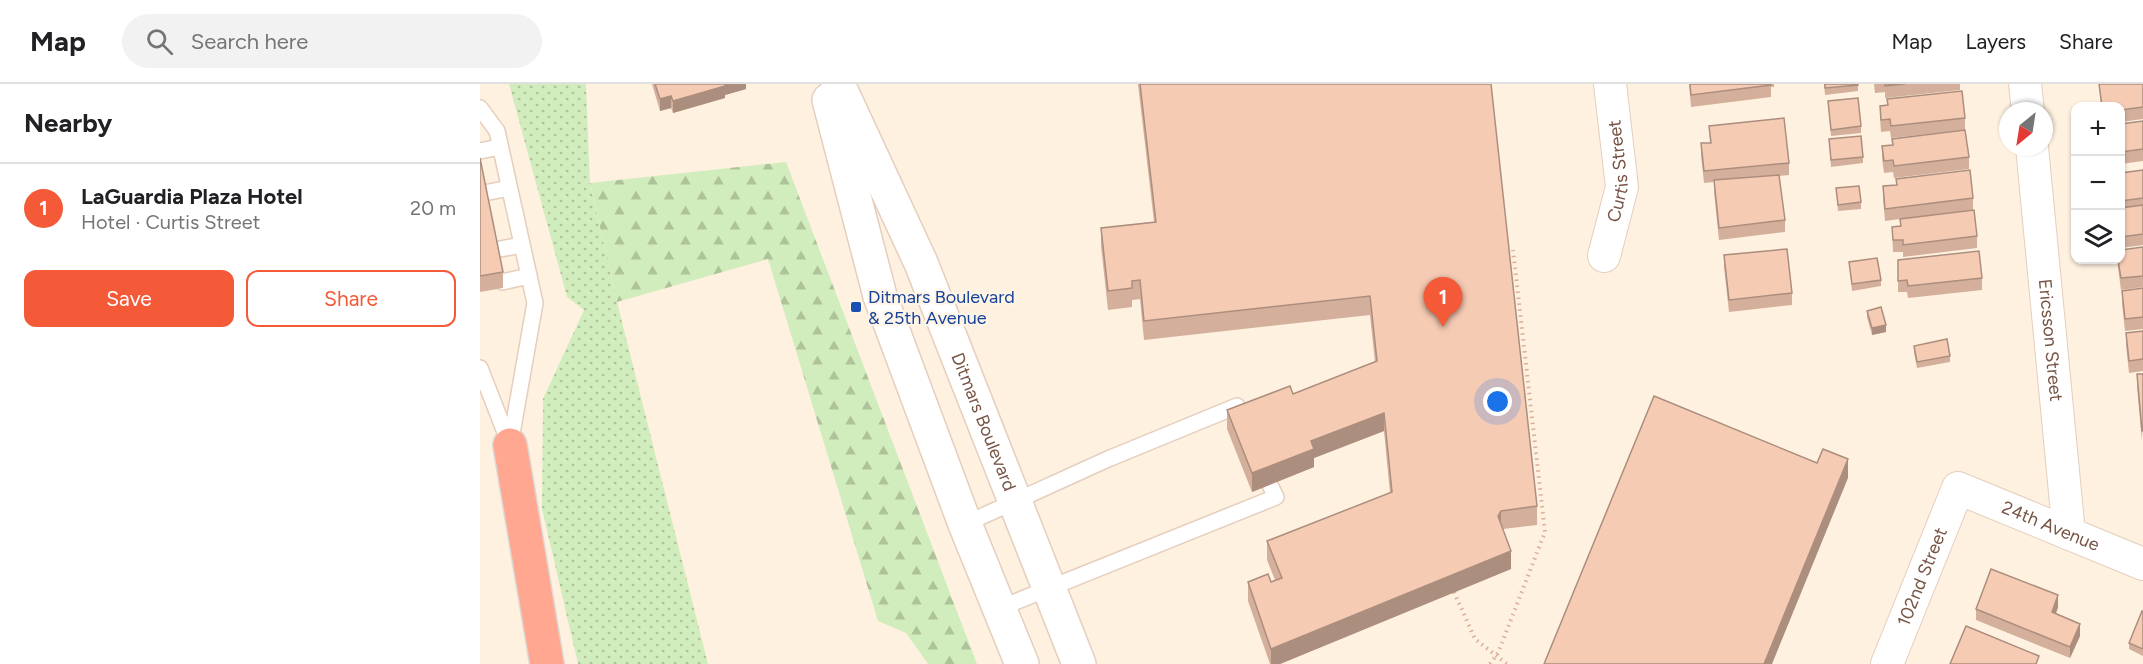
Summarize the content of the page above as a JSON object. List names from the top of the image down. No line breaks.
{"streets":{"street":["Curtis Street","Ericsson Street","Ditmars Boulevard","24th Avenue","102nd Street"]},"crossings":[["Ericsson Street","24th Avenue"],["24th Avenue","102nd Street"]],"places":{"transit":["Ditmars Boulevard & 25th Avenue"]},"north":"bottom left","page":{"header":"Map","search":"Search here","nav":["Map","Layers","Share"],"heading":"Nearby","map_buttons":["+","−"],"list":[{"mark":"1","name":"LaGuardia Plaza Hotel","note":"Hotel · Curtis Street","value":"20 m"}],"buttons":["Save","Share"],"pins":"1"}}
